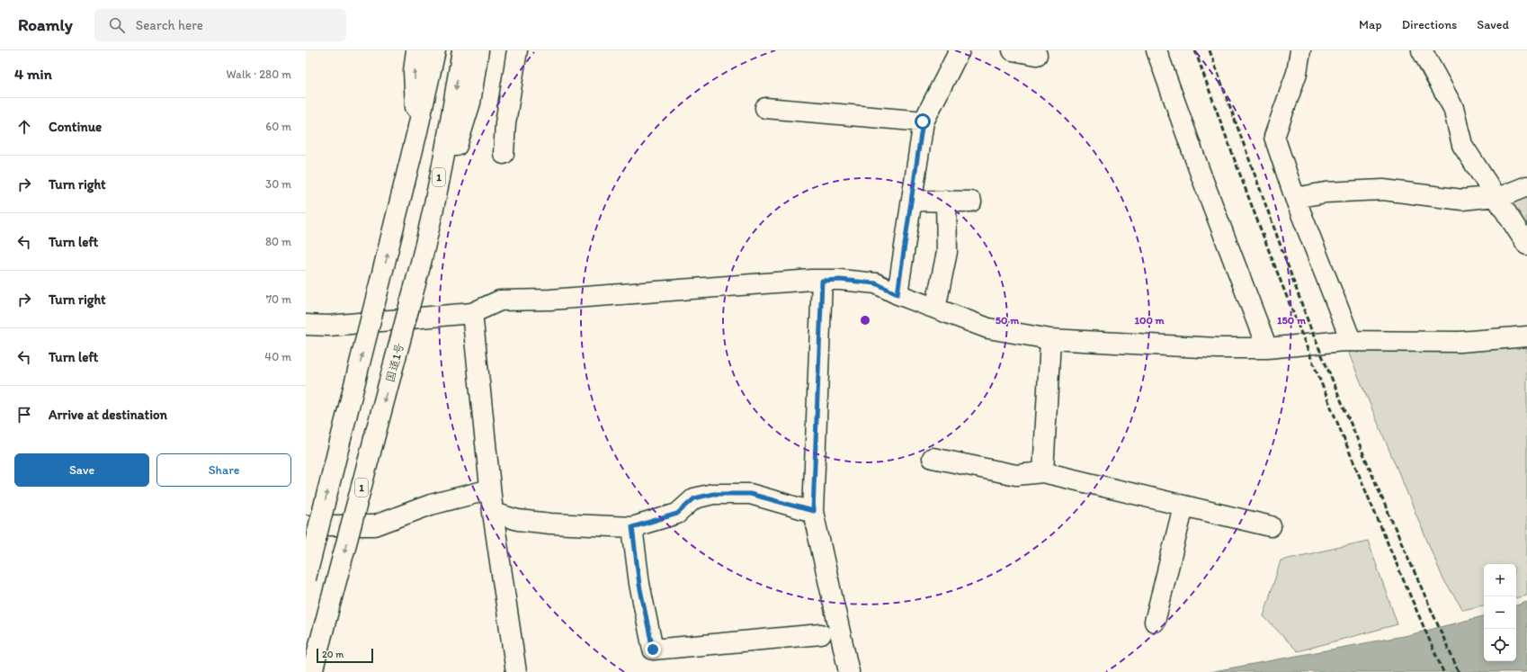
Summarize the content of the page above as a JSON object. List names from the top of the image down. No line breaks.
{"streets":{"main road":["1","国道1号"]},"crossings":[["1","国道1号"]],"scale_bar":"20 m","page":{"header":"Roamly","search":"Search here","nav":["Map","Directions","Saved"],"heading":["4 min","Walk · 280 m"],"list":[["Continue","60 m"],["Turn right","30 m"],["Turn left","80 m"],["Turn right","70 m"],["Turn left","40 m"],"Arrive at destination"],"buttons":["Save","Share"],"map_buttons":["+","−"],"scale":"20 m"},"rings":["50 m","100 m","150 m"]}
